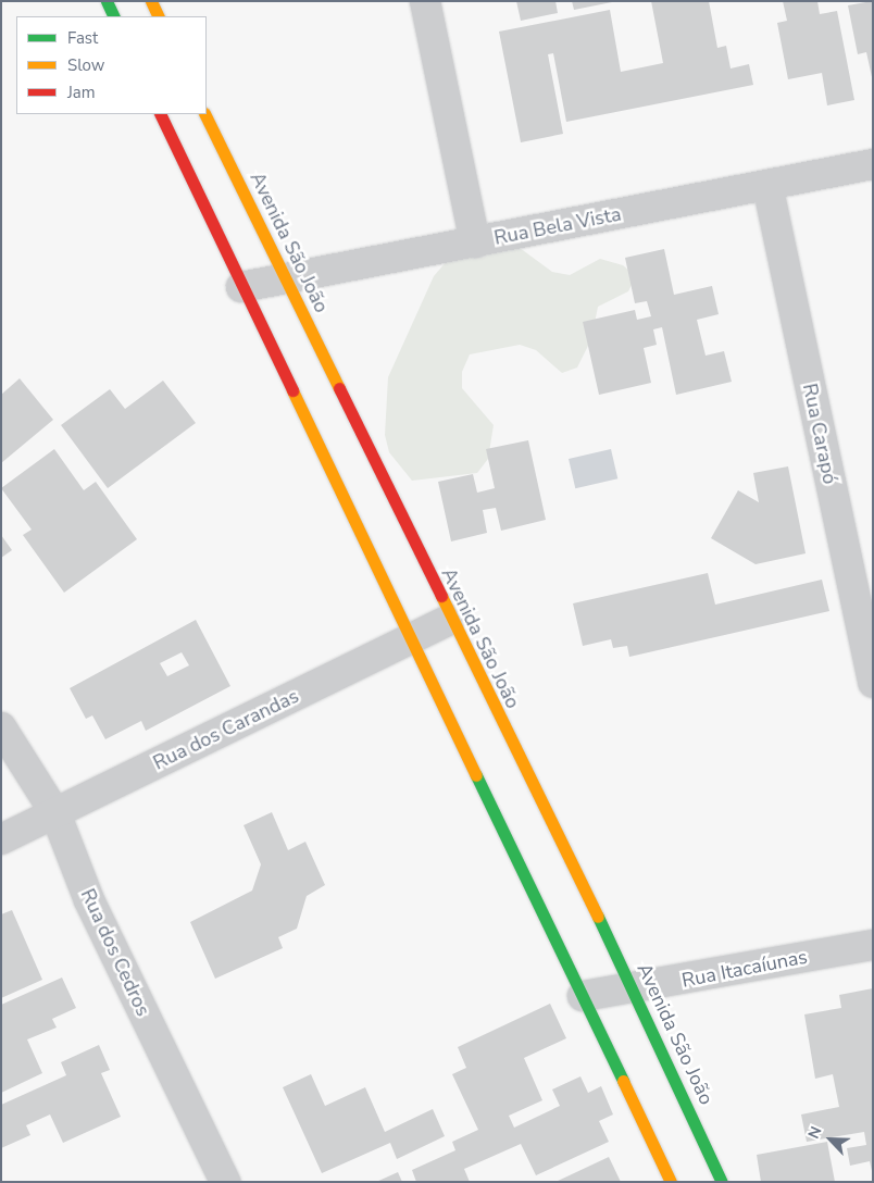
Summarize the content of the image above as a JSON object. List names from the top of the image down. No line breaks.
{"streets":{"street":["Rua Bela Vista","Avenida São João","Rua Carapó","Rua dos Carandas","Rua dos Cedros","Rua Itacaíunas"]},"crossings":[["Rua Bela Vista","Avenida São João"],["Rua Bela Vista","Rua Carapó"],["Avenida São João","Rua dos Carandas"],["Avenida São João","Rua Itacaíunas"],["Rua dos Carandas","Rua dos Cedros"]],"legend":["Fast","Slow","Jam"],"north":"top left"}
